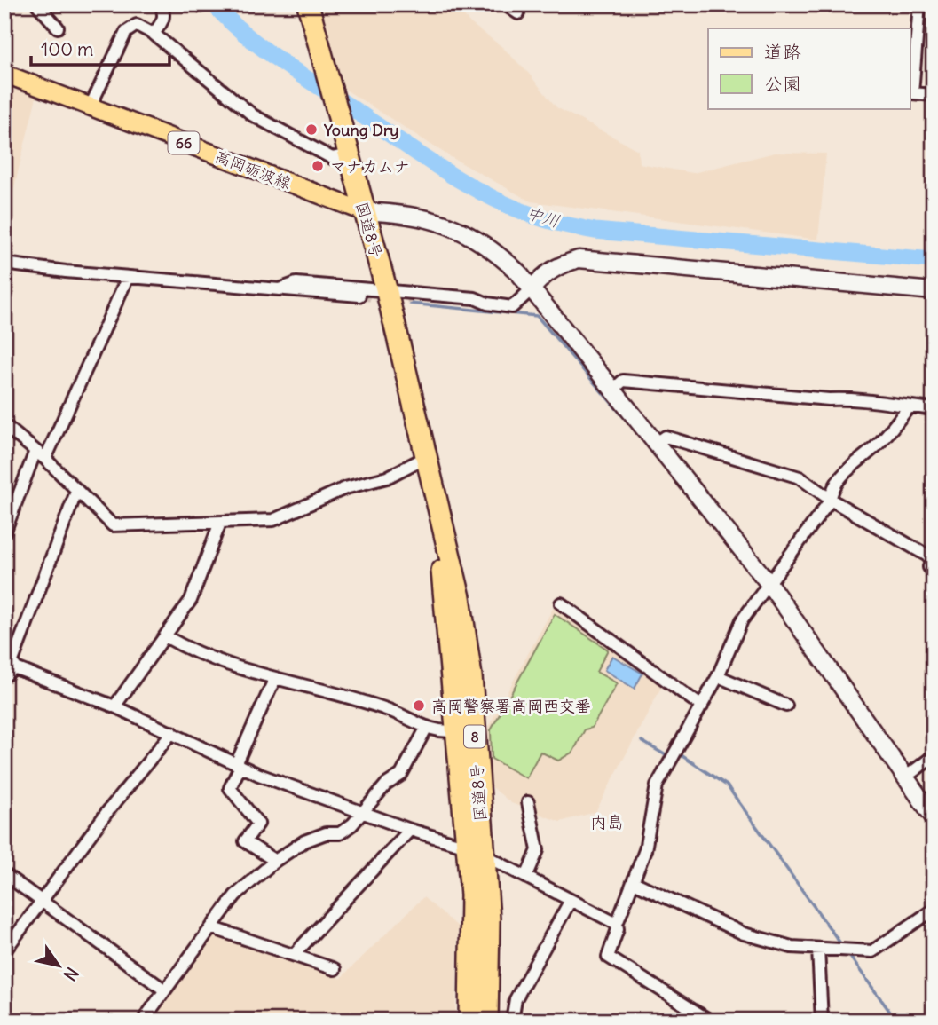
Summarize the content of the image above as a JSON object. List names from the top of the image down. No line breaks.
{"streets":{"highway":["国道8号","8"],"main road":["66","高岡砺波線"]},"crossings":[["高岡砺波線","国道8号"]],"districts":["内島"],"water":["中川"],"places":["Young Dry","マナカムナ","高岡警察署高岡西交番"],"legend":["道路","公園"],"scale_bar":"100 m","north":"bottom right"}
